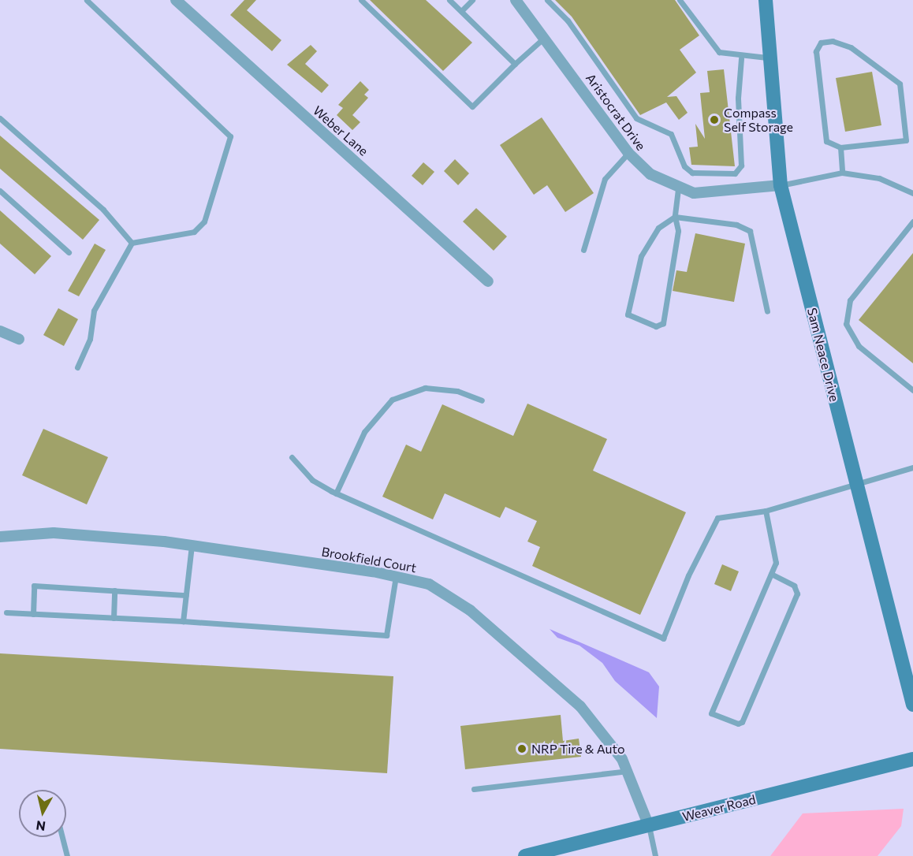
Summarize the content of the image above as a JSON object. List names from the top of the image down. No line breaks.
{"streets":{"street":["Aristocrat Drive","Weber Lane","Sam Neace Drive","Brookfield Court","Weaver Road"]},"crossings":[["Aristocrat Drive","Sam Neace Drive"],["Brookfield Court","Weaver Road"]],"places":["Compass Self Storage","NRP Tire & Auto"],"north":"bottom"}
